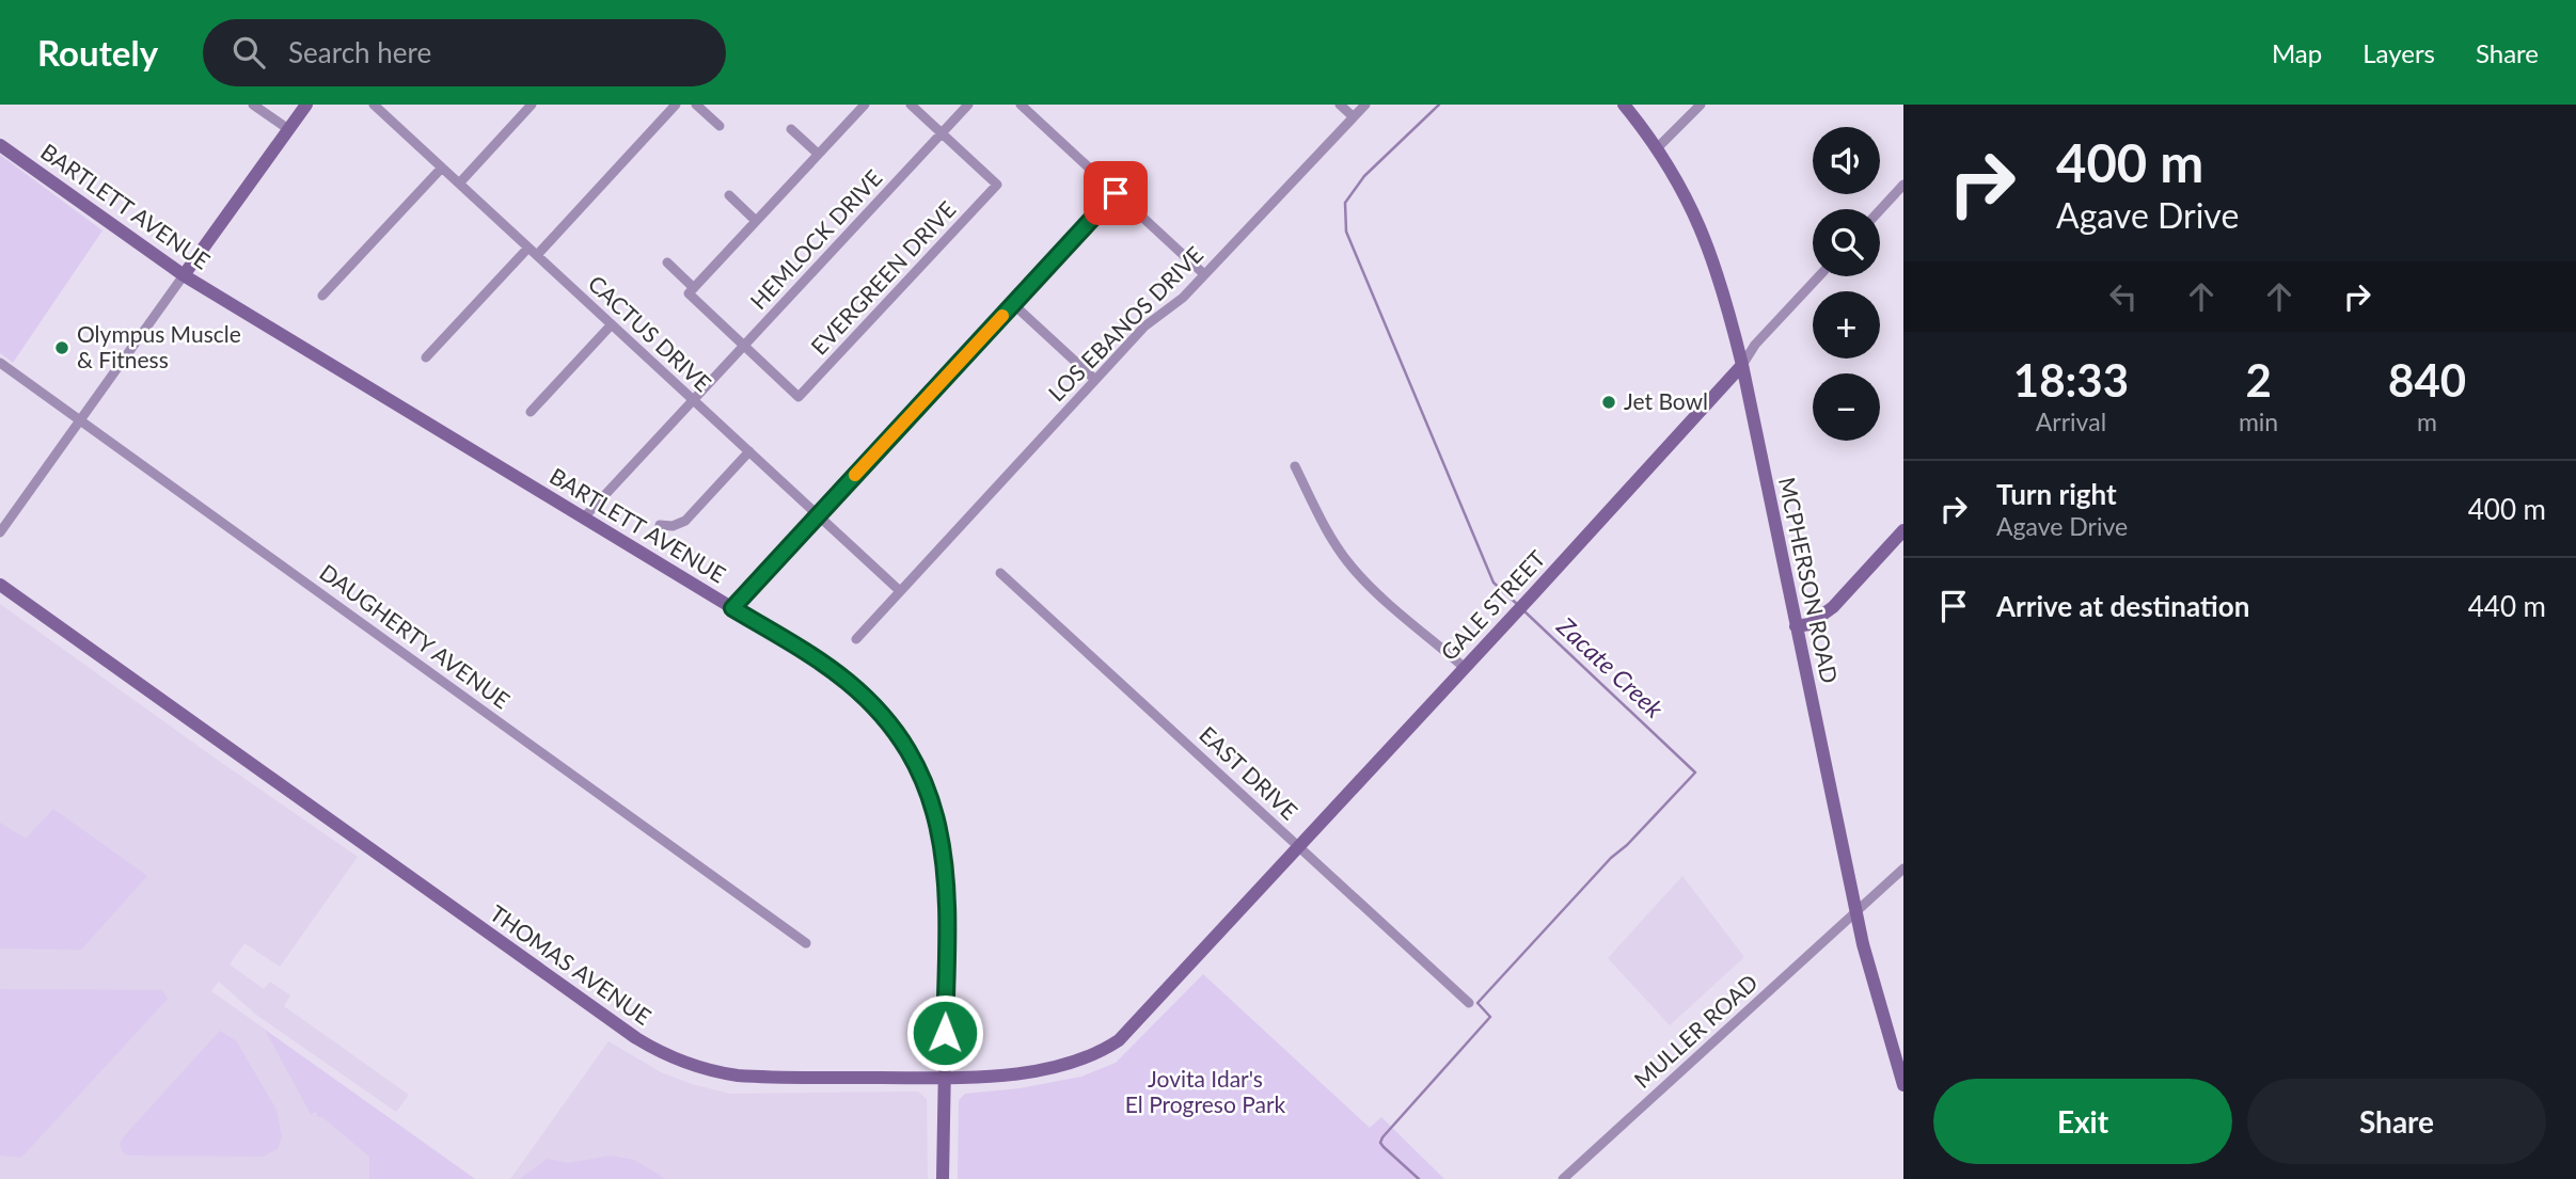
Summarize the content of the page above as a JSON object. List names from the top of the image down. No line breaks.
{"streets":{"main road":["BARTLETT AVENUE","MCPHERSON ROAD","GALE STREET","THOMAS AVENUE"],"street":["HEMLOCK DRIVE","EVERGREEN DRIVE","LOS EBANOS DRIVE","CACTUS DRIVE","DAUGHERTY AVENUE","EAST DRIVE","MULLER ROAD"]},"crossings":[["BARTLETT AVENUE","HEMLOCK DRIVE"],["BARTLETT AVENUE","THOMAS AVENUE"],["HEMLOCK DRIVE","EVERGREEN DRIVE"],["HEMLOCK DRIVE","CACTUS DRIVE"],["LOS EBANOS DRIVE","CACTUS DRIVE"],["MCPHERSON ROAD","GALE STREET"],["MCPHERSON ROAD","MULLER ROAD"],["GALE STREET","EAST DRIVE"],["GALE STREET","THOMAS AVENUE"]],"water":["Zacate Creek"],"parks":["Jovita Idar's El Progreso Park"],"places":["Olympus Muscle & Fitness","Jet Bowl"],"page":{"header":"Routely","search":"Search here","nav":["Map","Layers","Share"],"turn":["400 m","Agave Drive"],"map_buttons":["+","−"],"eta":["18:33","Arrival","2","min","840","m"],"list":[{"name":"Turn right","note":"Agave Drive","value":"400 m"},{"name":"Arrive at destination","value":"440 m"}],"buttons":["Exit","Share"]}}
